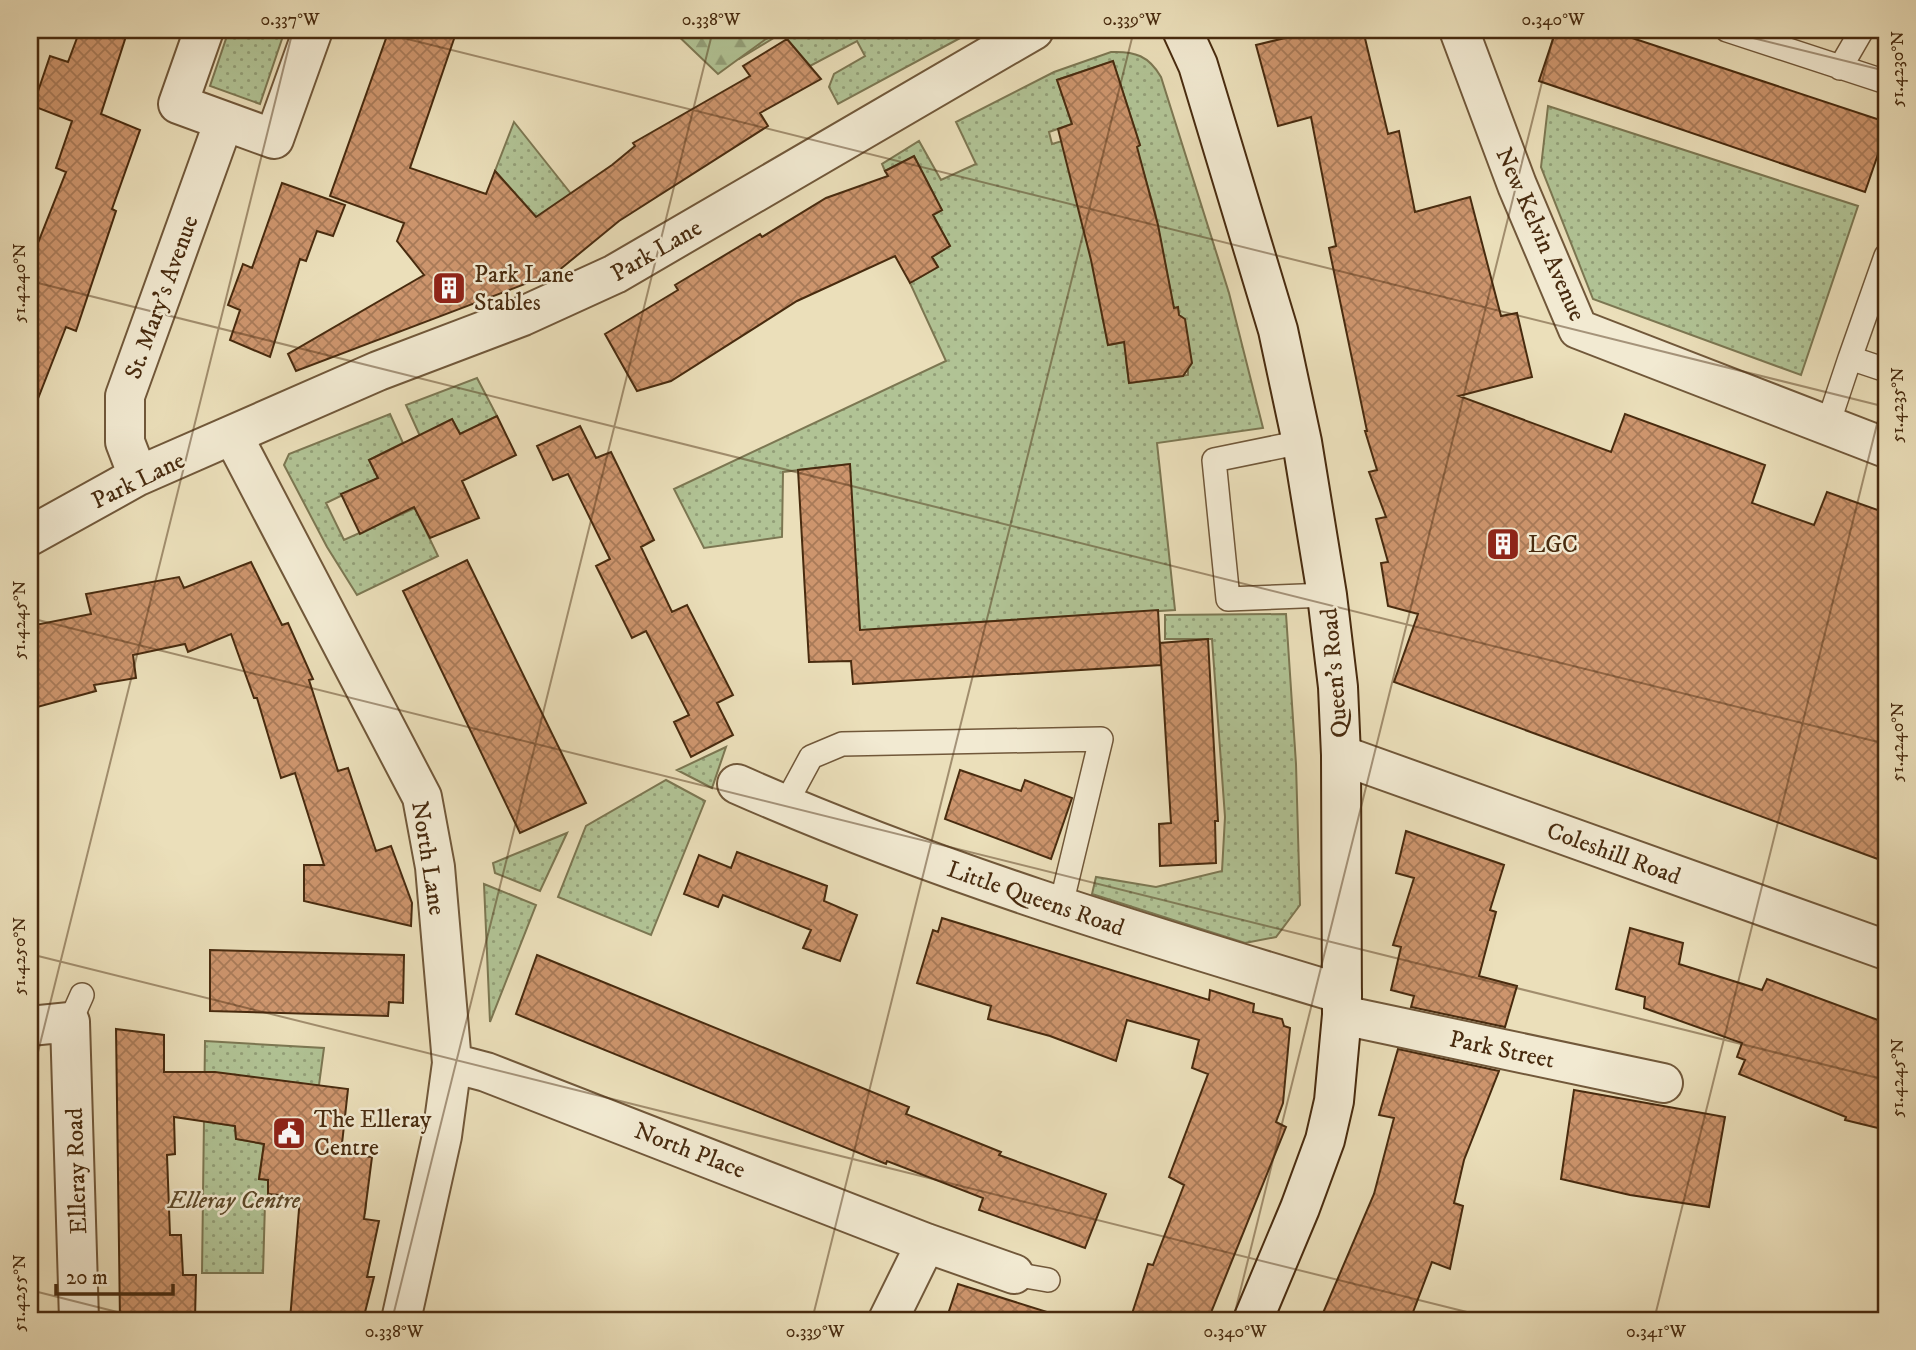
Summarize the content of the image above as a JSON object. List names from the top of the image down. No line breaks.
{"streets":{"street":["New Kelvin Avenue","Park Lane","St. Mary's Avenue","Queen's Road","Coleshill Road","North Lane","Little Queens Road","Park Street","North Place","Elleray Road"]},"crossings":[["Park Lane","St. Mary's Avenue"],["Park Lane","North Lane"],["Queen's Road","Coleshill Road"],["Queen's Road","Little Queens Road"],["Queen's Road","Park Street"],["North Lane","North Place"],["Little Queens Road","Park Street"]],"parks":["Elleray Centre"],"places":{"building":["Park Lane Stables","LGC"],"public building":["The Elleray Centre"]},"scale_bar":"20 m","coordinates":["0.337°W","0.338°W","0.339°W","0.340°W","51.4230°N","51.4240°N","51.4235°N","51.4245°N","51.4250°N","51.4255°N","0.341°W"]}
